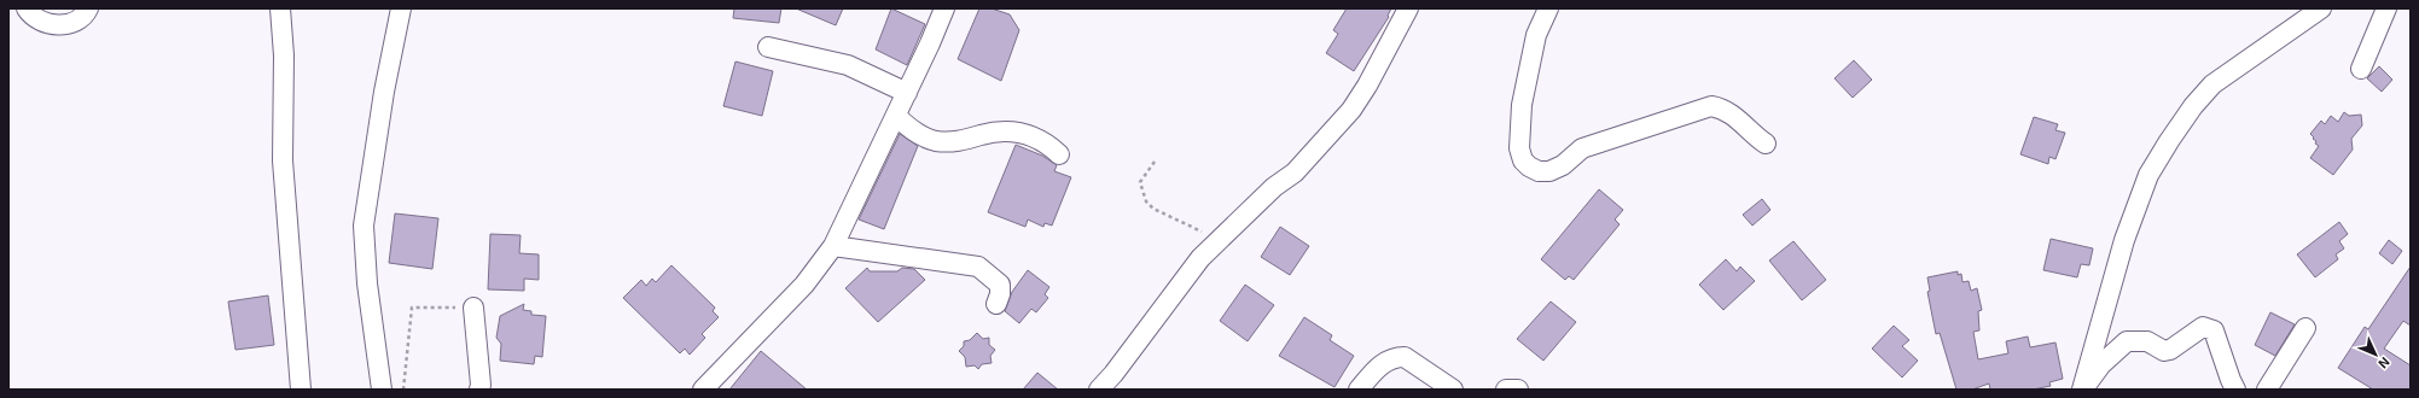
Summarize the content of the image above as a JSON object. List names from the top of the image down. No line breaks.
{"north":"bottom right"}
